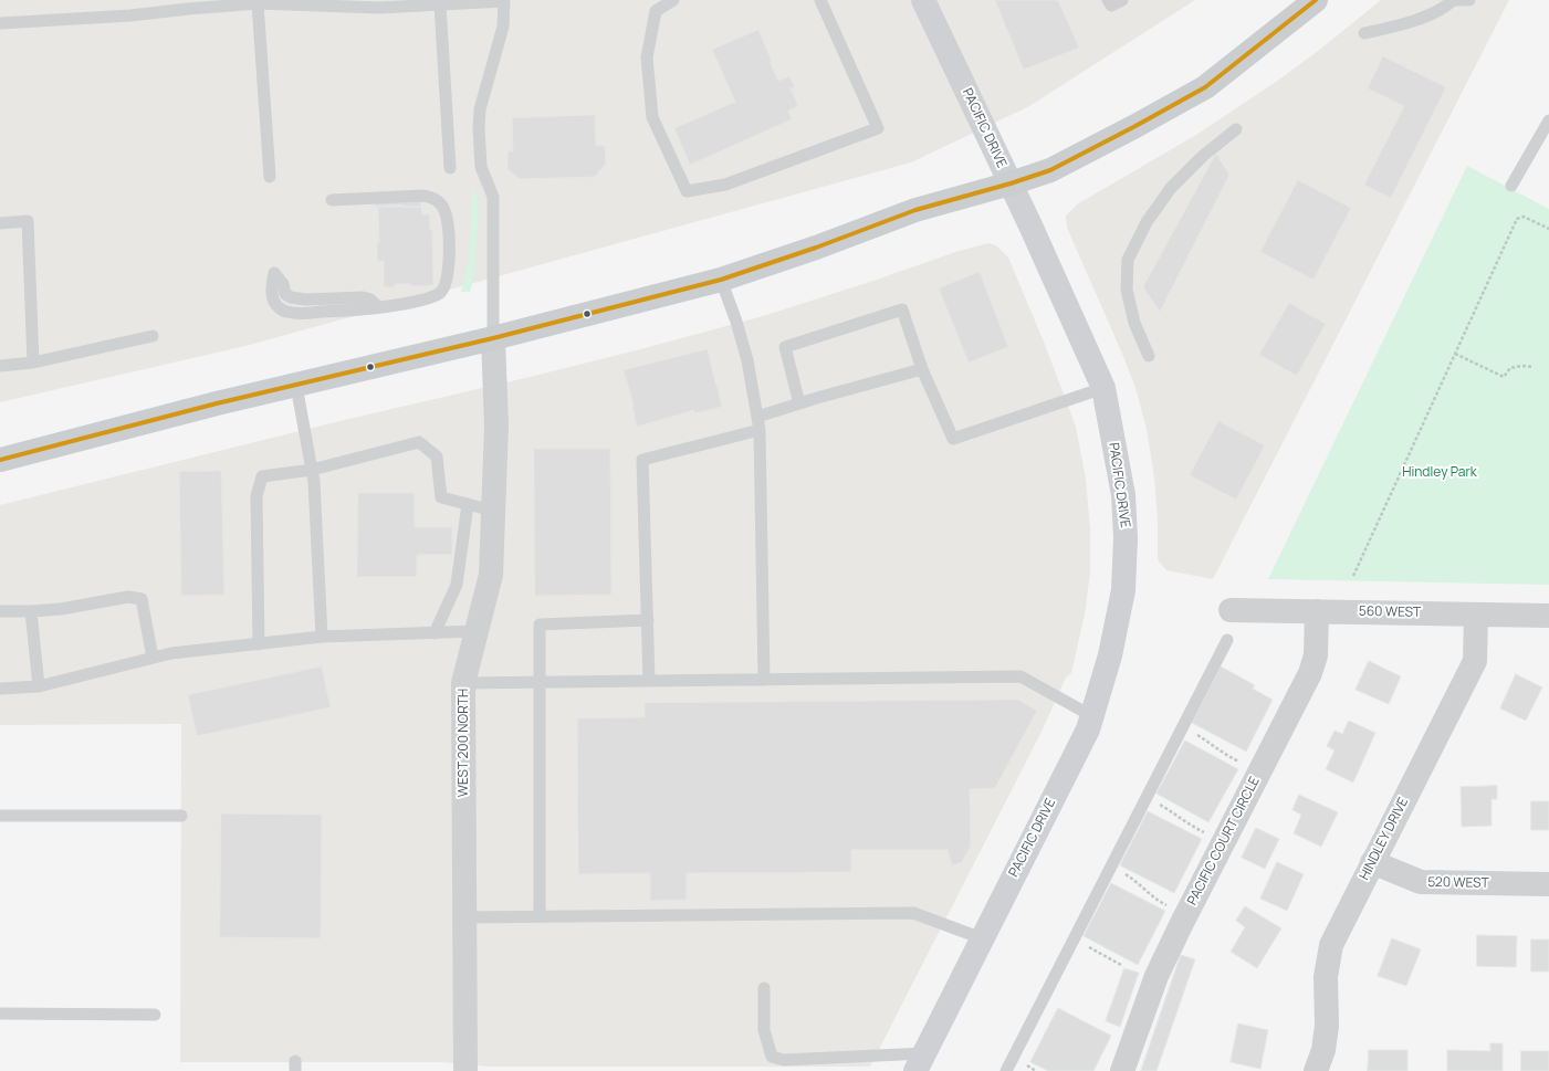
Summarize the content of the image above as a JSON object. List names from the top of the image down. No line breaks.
{"streets":{"street":["PACIFIC DRIVE","560 WEST","WEST 200 NORTH","HINDLEY DRIVE","PACIFIC COURT CIRCLE","520 WEST"]},"crossings":[["560 WEST","HINDLEY DRIVE"],["560 WEST","PACIFIC COURT CIRCLE"],["HINDLEY DRIVE","520 WEST"]],"parks":["Hindley Park"]}
